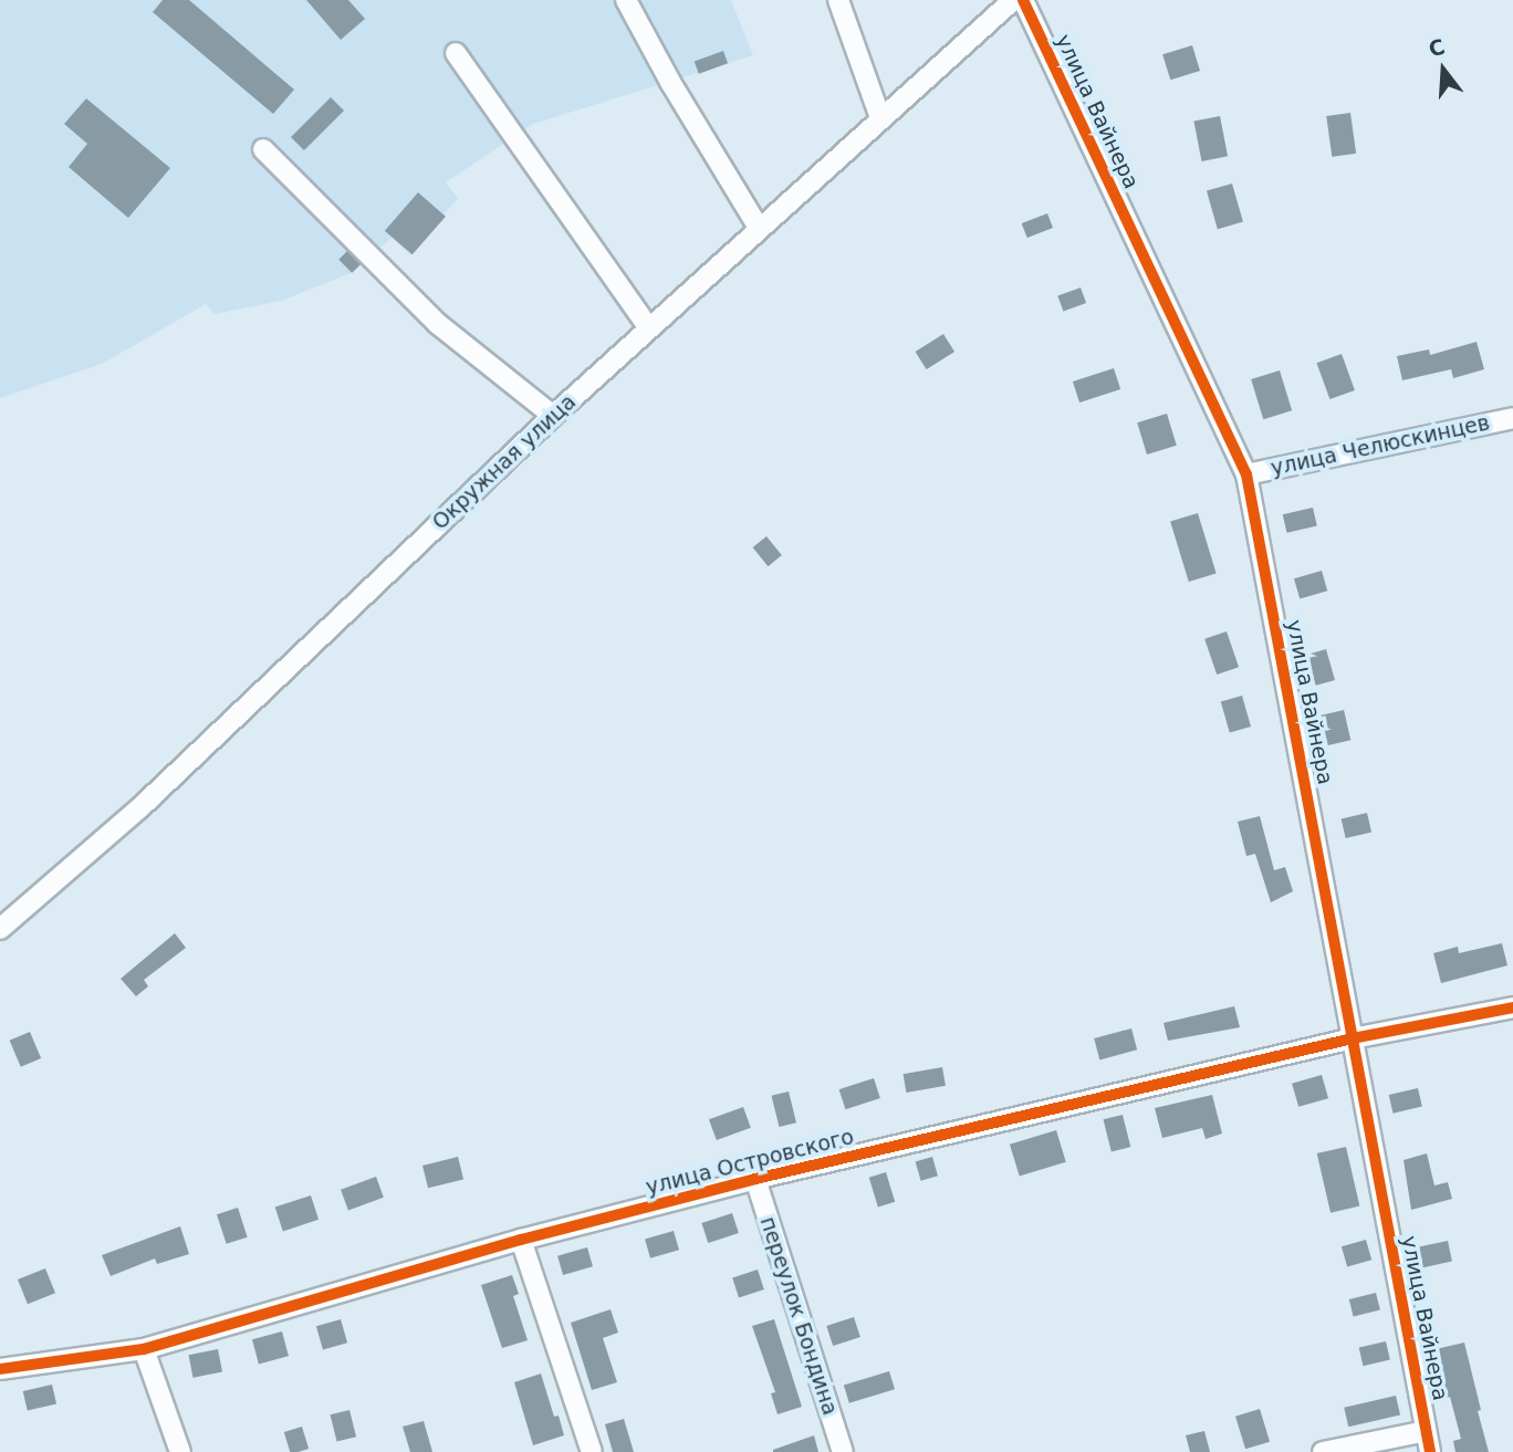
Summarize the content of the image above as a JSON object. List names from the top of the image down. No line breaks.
{"streets":{"street":["улица Вайнера","улица Челюскинцев","Окружная улица","улица Островского","переулок Бондина"]},"crossings":[["улица Вайнера","улица Челюскинцев"],["улица Вайнера","Окружная улица"],["улица Вайнера","улица Островского"],["улица Островского","переулок Бондина"]],"north":"top"}
